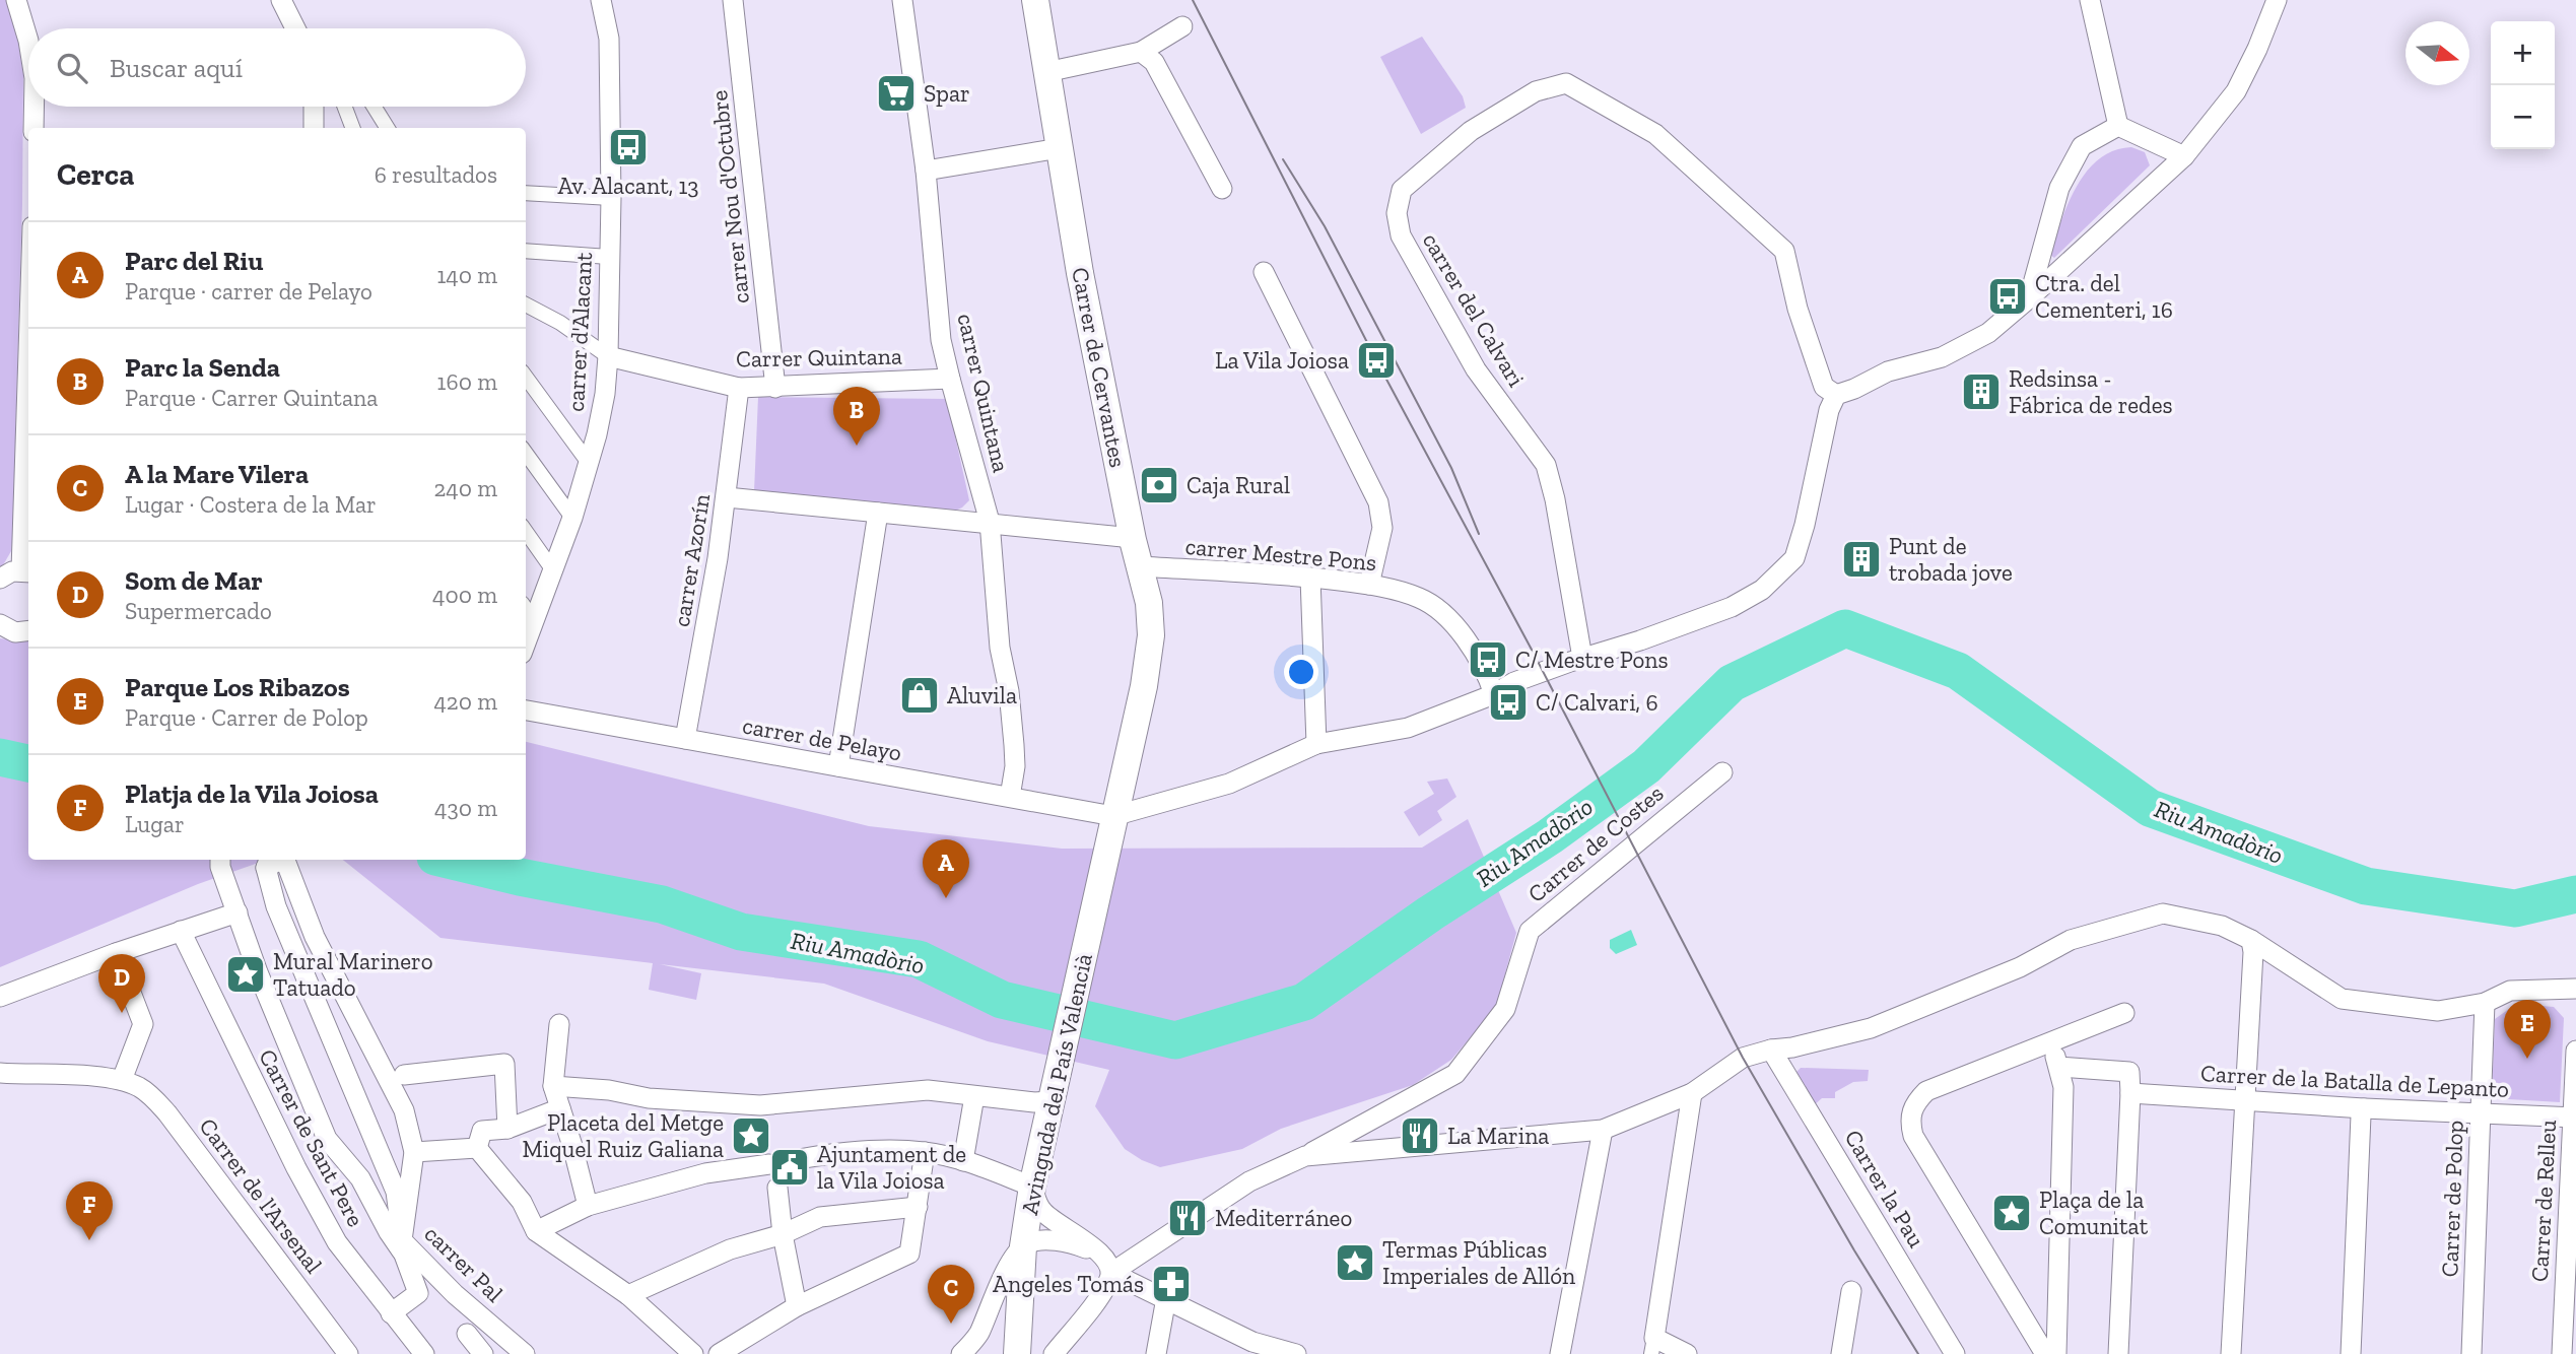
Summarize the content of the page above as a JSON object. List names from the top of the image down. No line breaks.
{"streets":{"main road":["Carrer de Cervantes","Avinguda del País Valencià"],"street":["carrer Nou d'Octubre","carrer del Calvari","carrer d'Alacant","Carrer Quintana","carrer Quintana","carrer Mestre Pons","carrer Azorín","carrer de Pelayo","Carrer de Costes","Carrer de la Batalla de Lepanto","Carrer de Sant Pere","Carrer la Pau","Carrer de l'Arsenal","Carrer de Polop","Carrer de Relleu","carrer Pal"]},"crossings":[["carrer Nou d'Octubre","Carrer Quintana"],["carrer d'Alacant","Carrer Quintana"],["Carrer Quintana","carrer Quintana"],["Carrer Quintana","carrer Azorín"],["Carrer de Cervantes","carrer Mestre Pons"],["Carrer de Cervantes","carrer de Pelayo"],["Carrer de Cervantes","Avinguda del País Valencià"],["carrer Quintana","carrer de Pelayo"],["carrer Azorín","carrer de Pelayo"],["carrer de Pelayo","Avinguda del País Valencià"],["Carrer de la Batalla de Lepanto","Carrer de Polop"],["Carrer de la Batalla de Lepanto","Carrer de Relleu"]],"water":["Riu Amadòrio"],"places":{"supermarket":["Spar"],"bus stop":["Av. Alacant, 13","Ctra. del Cementeri, 16","La Vila Joiosa","C/ Mestre Pons","C/ Calvari, 6"],"building":["Redsinsa - Fábrica de redes","Punt de trobada jove"],"bank":["Caja Rural"],"shop":["Aluvila"],"place":["Mural Marinero Tatuado","Placeta del Metge Miquel Ruiz Galiana","Plaça de la Comunitat","Termas Públicas Imperiales de Allón"],"restaurant":["La Marina","Mediterráneo"],"public building":["Ajuntament de la Vila Joiosa"],"pharmacy":["Angeles Tomás"]},"north":"right","page":{"map_buttons":["+","−"],"search":"Buscar aquí","heading":["Cerca","6 resultados"],"list":[{"mark":"A","name":"Parc del Riu","note":"Parque · carrer de Pelayo","value":"140 m"},{"mark":"B","name":"Parc la Senda","note":"Parque · Carrer Quintana","value":"160 m"},{"mark":"C","name":"A la Mare Vilera","note":"Lugar · Costera de la Mar","value":"240 m"},{"mark":"D","name":"Som de Mar","note":"Supermercado","value":"400 m"},{"mark":"E","name":"Parque Los Ribazos","note":"Parque · Carrer de Polop","value":"420 m"},{"mark":"F","name":"Platja de la Vila Joiosa","note":"Lugar","value":"430 m"}],"pins":["B","A","D","E","F","C"]}}
